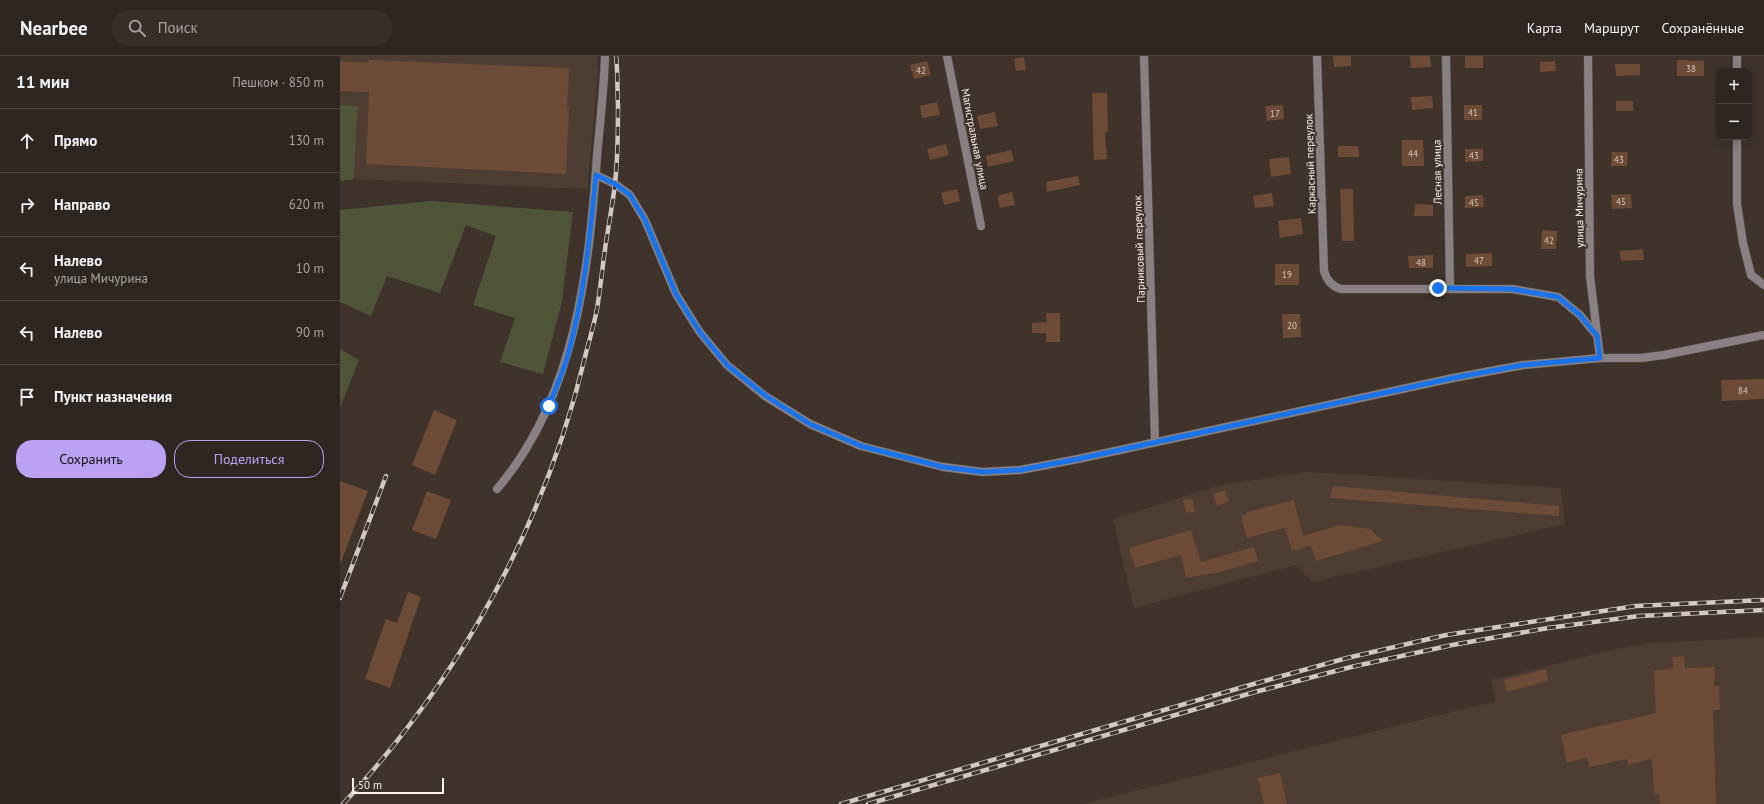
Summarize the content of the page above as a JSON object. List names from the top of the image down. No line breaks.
{"streets":{"street":["Магистральная улица","Каркасный переулок","Лесная улица","улица Мичурина","Парниковый переулок"]},"crossings":[["Каркасный переулок","Лесная улица"]],"house_numbers":["38","42","41","17","44","43","43","45","45","42","47","48","19","20","84"],"scale_bar":"50 m","page":{"header":"Nearbee","search":"Поиск","nav":["Карта","Маршрут","Сохранённые"],"heading":["11 мин","Пешком · 850 m"],"map_buttons":["+","−"],"list":[["Прямо","130 m"],["Направо","620 m"],["Налево","улица Мичурина","10 m"],["Налево","90 m"],"Пункт назначения"],"buttons":["Сохранить","Поделиться"],"scale":"50 m"}}
